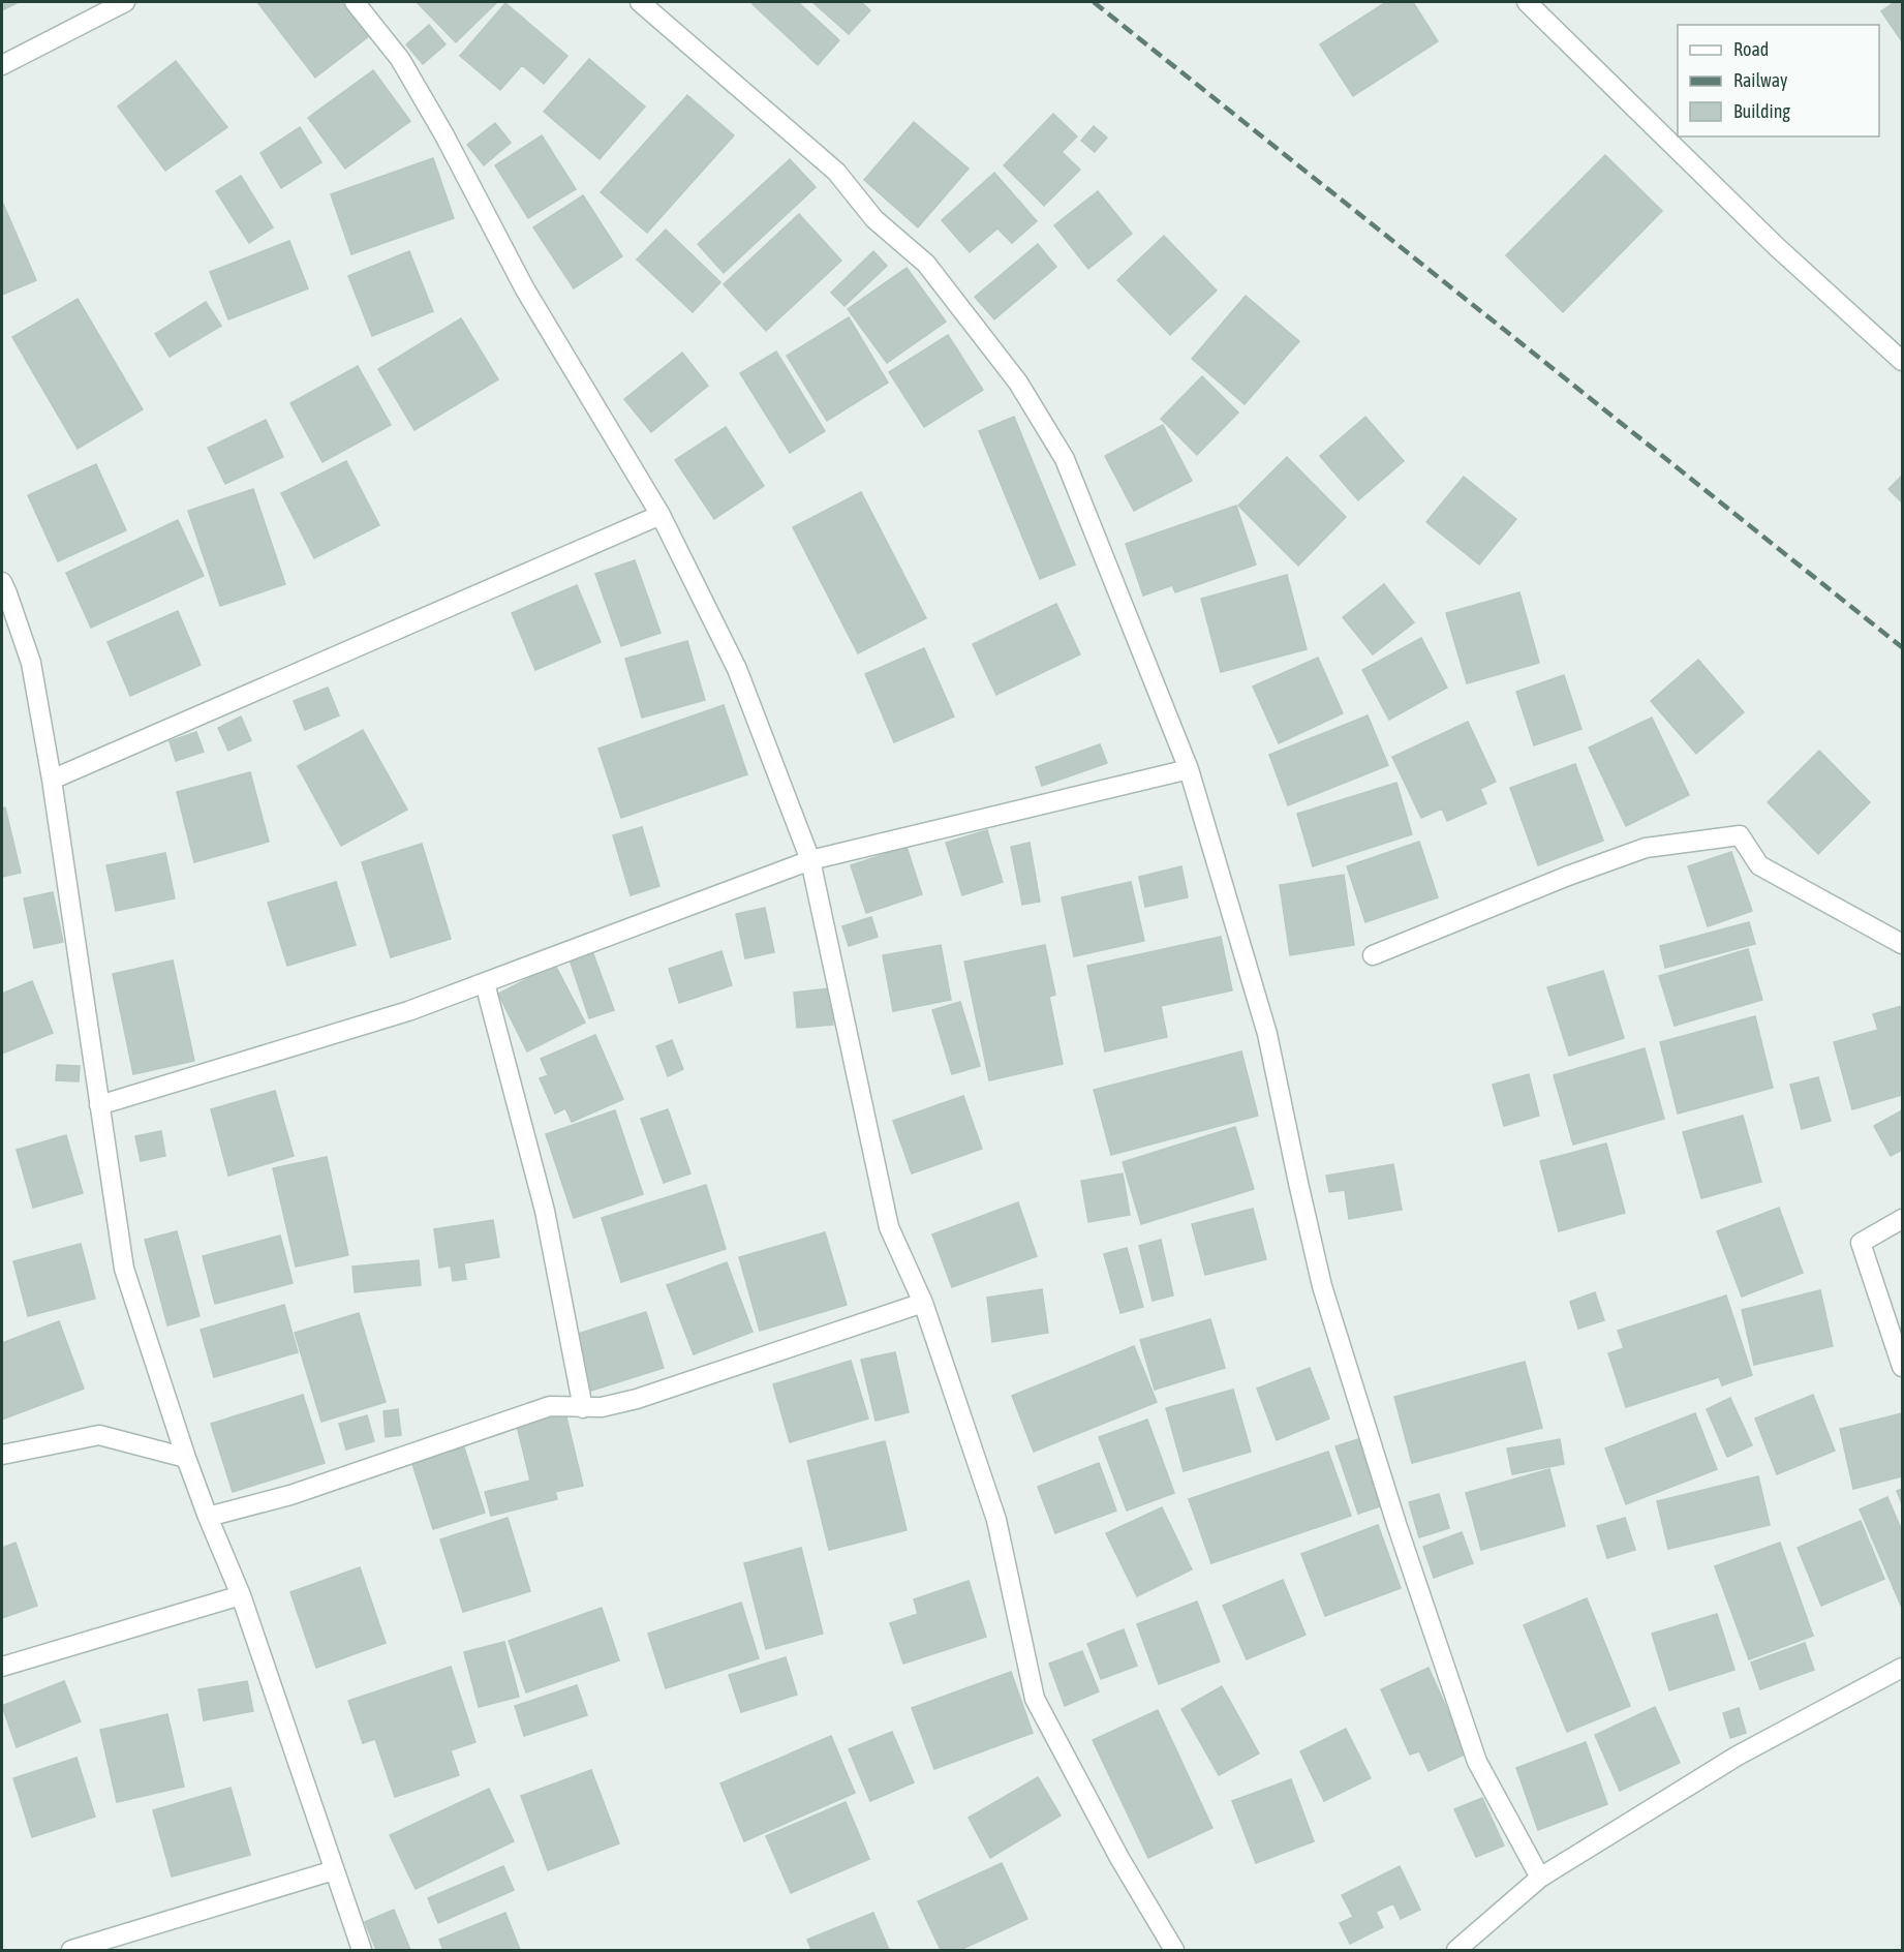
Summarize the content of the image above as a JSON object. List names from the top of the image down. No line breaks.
{"legend":["Road","Railway","Building"]}
